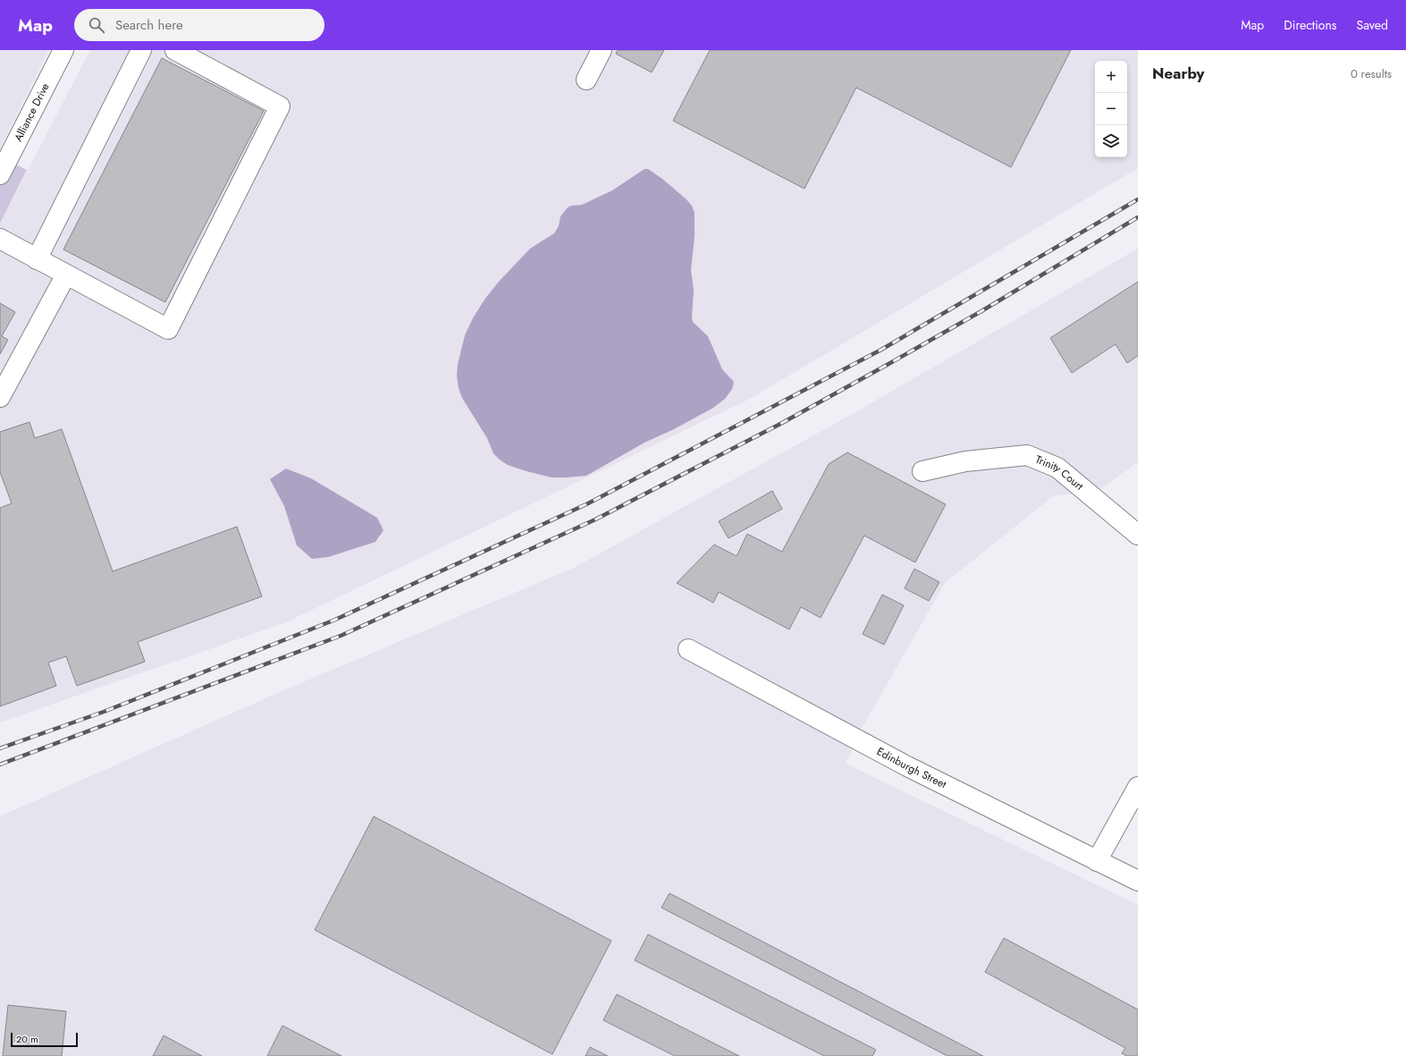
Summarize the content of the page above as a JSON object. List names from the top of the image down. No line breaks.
{"streets":{"street":["Alliance Drive","Trinity Court","Edinburgh Street"]},"scale_bar":"20 m","page":{"header":"Map","search":"Search here","nav":["Map","Directions","Saved"],"heading":["Nearby","0 results"],"map_buttons":["+","−"],"scale":"20 m"}}
